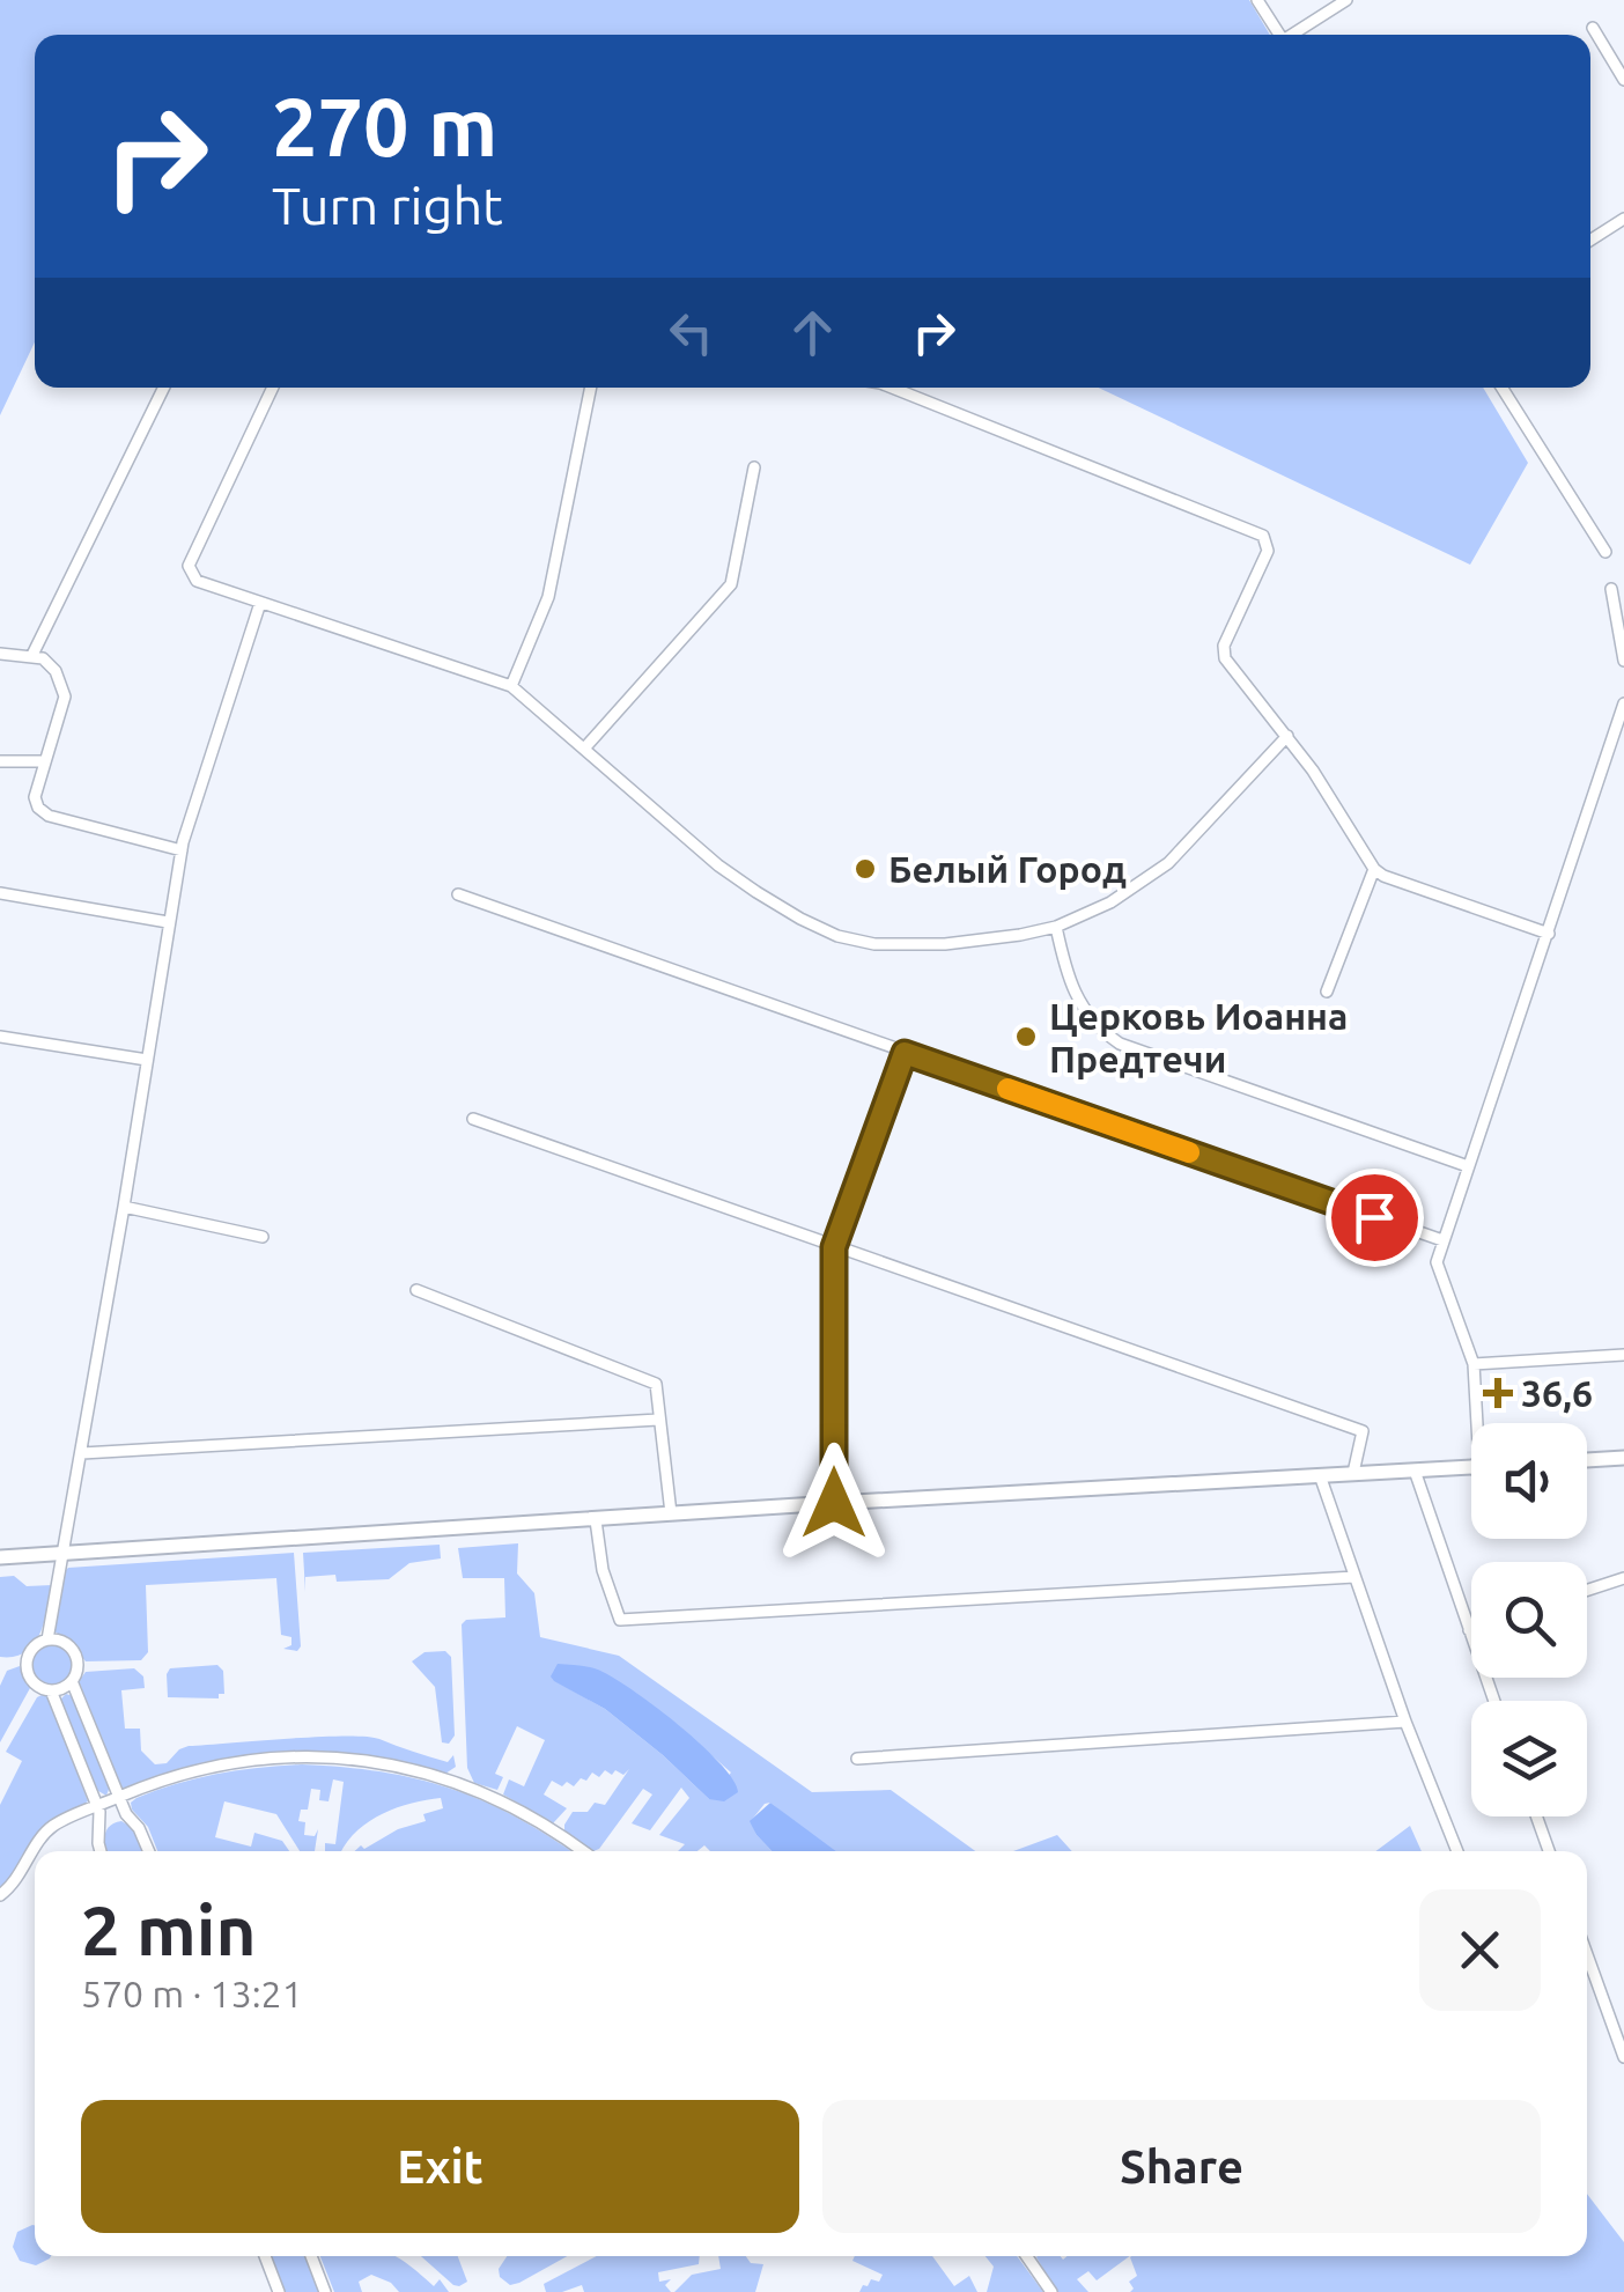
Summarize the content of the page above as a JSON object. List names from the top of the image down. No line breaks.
{"places":{"other":["Белый Город","Церковь Иоанна Предтечи"],"health":["36,6"]},"page":{"turn":["270 m","Turn right"],"heading":["2 min","570 m · 13:21"],"buttons":["Exit","Share"]}}
